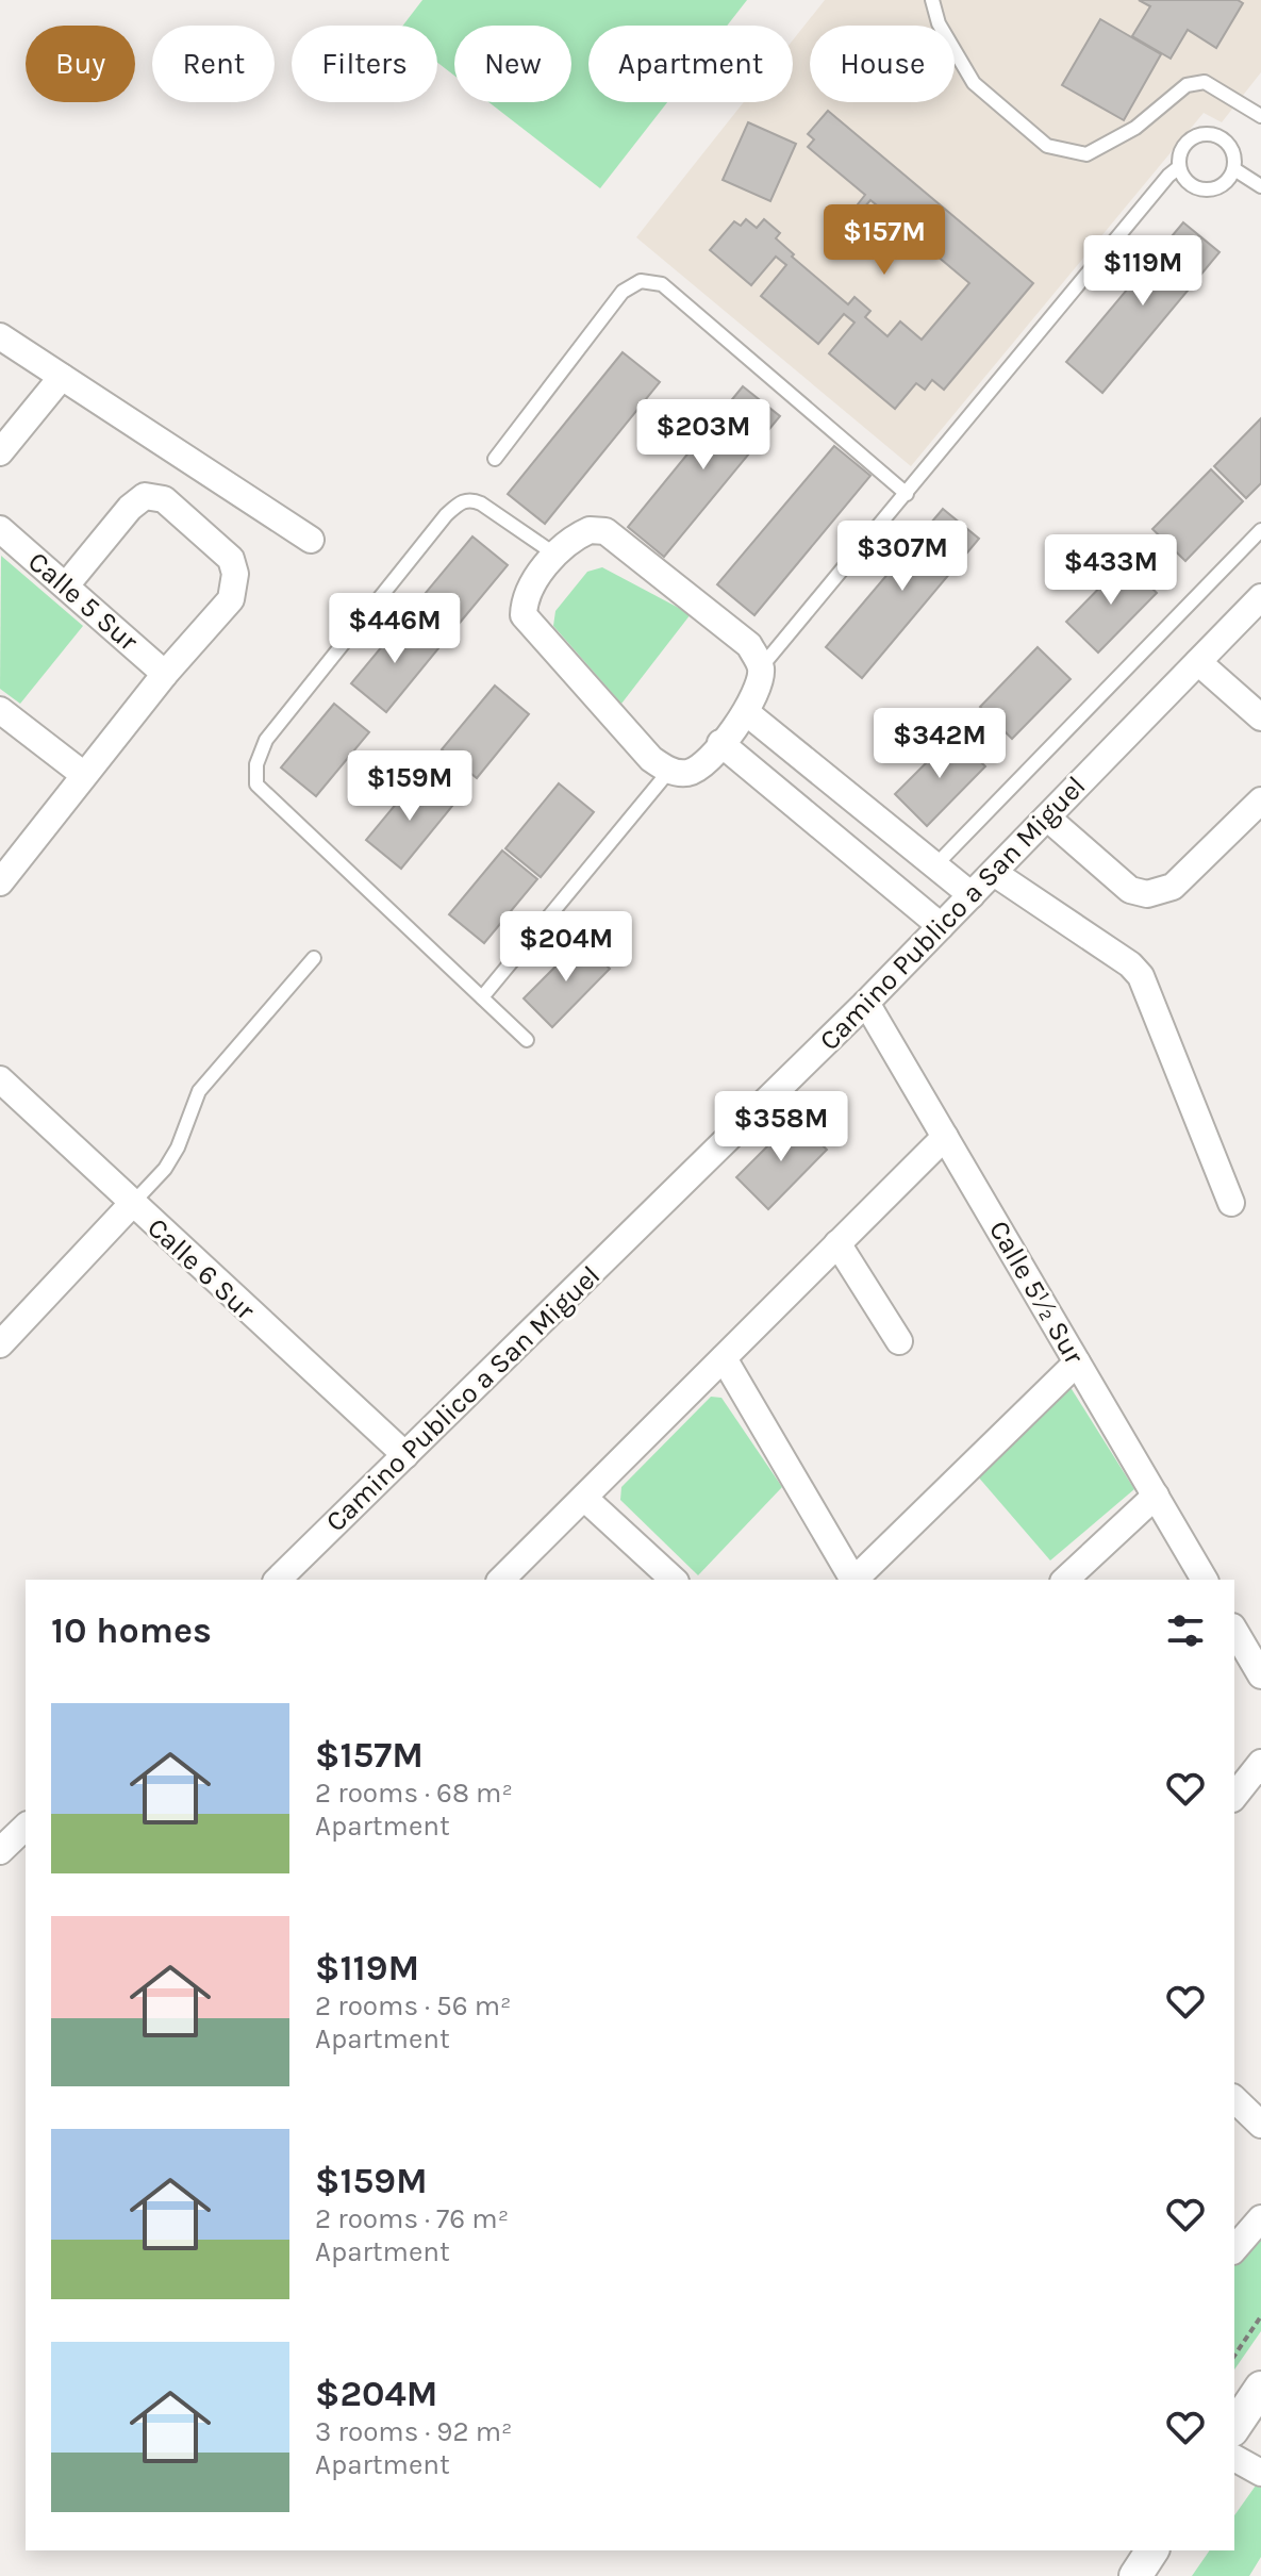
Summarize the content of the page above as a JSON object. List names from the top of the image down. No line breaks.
{"streets":{"street":["Calle 5 Sur","Camino Publico a San Miguel","Calle 6 Sur","Calle 5½ Sur"]},"crossings":[["Camino Publico a San Miguel","Calle 6 Sur"],["Camino Publico a San Miguel","Calle 5½ Sur"]],"page":{"chip":["Buy","Rent","Filters","New","Apartment","House"],"price":["$157M","$119M","$203M","$307M","$433M","$446M","$342M","$159M","$204M","$358M"],"heading":"10 homes","list":[{"name":"$157M","note":"2 rooms · 68 m² · Apartment"},{"name":"$119M","note":"2 rooms · 56 m² · Apartment"},{"name":"$159M","note":"2 rooms · 76 m² · Apartment"},{"name":"$204M","note":"3 rooms · 92 m² · Apartment"}]}}
